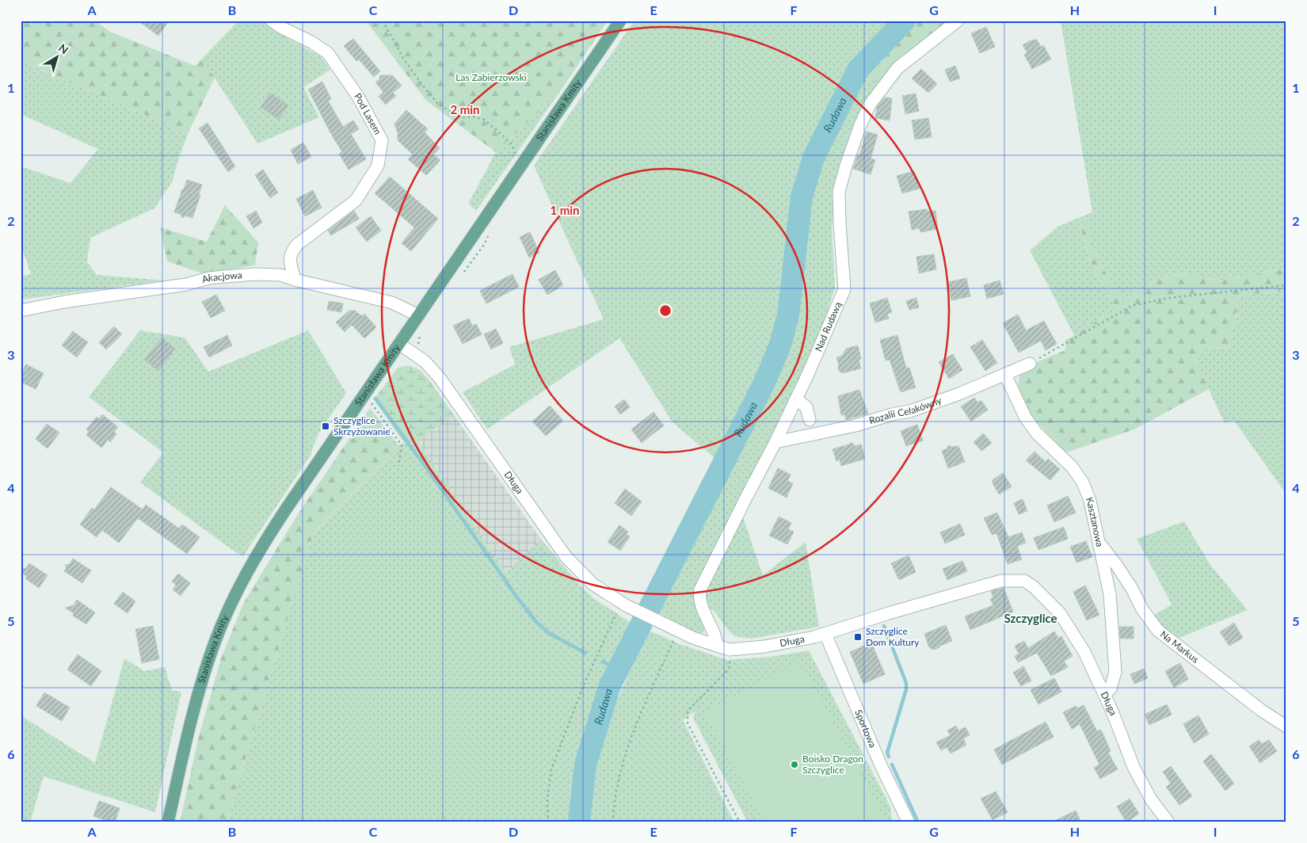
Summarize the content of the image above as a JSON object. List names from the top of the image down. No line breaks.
{"streets":{"main road":["Stanisława Kmity"],"street":["Pod Lasem","Akacjowa","Nad Rudawą","Rozalii Celakówny","Długa","Kasztanowa","Na Markus","Sportowa"]},"crossings":[["Stanisława Kmity","Akacjowa"],["Stanisława Kmity","Długa"],["Pod Lasem","Akacjowa"],["Nad Rudawą","Rozalii Celakówny"],["Nad Rudawą","Długa"],["Rozalii Celakówny","Kasztanowa"],["Długa","Kasztanowa"],["Długa","Sportowa"],["Kasztanowa","Na Markus"]],"districts":["Szczyglice"],"water":["Rudawa"],"parks":["Las Zabierzowski"],"places":{"transit":["Szczyglice Skrzyżowanie","Szczyglice Dom Kultury"],"other":["Boisko Dragon Szczyglice"]},"north":"top right","grid":{"columns":["A","B","C","D","E","F","G","H","I"],"rows":["1","2","3","4","5","6"]},"rings":["2 min","1 min"]}
